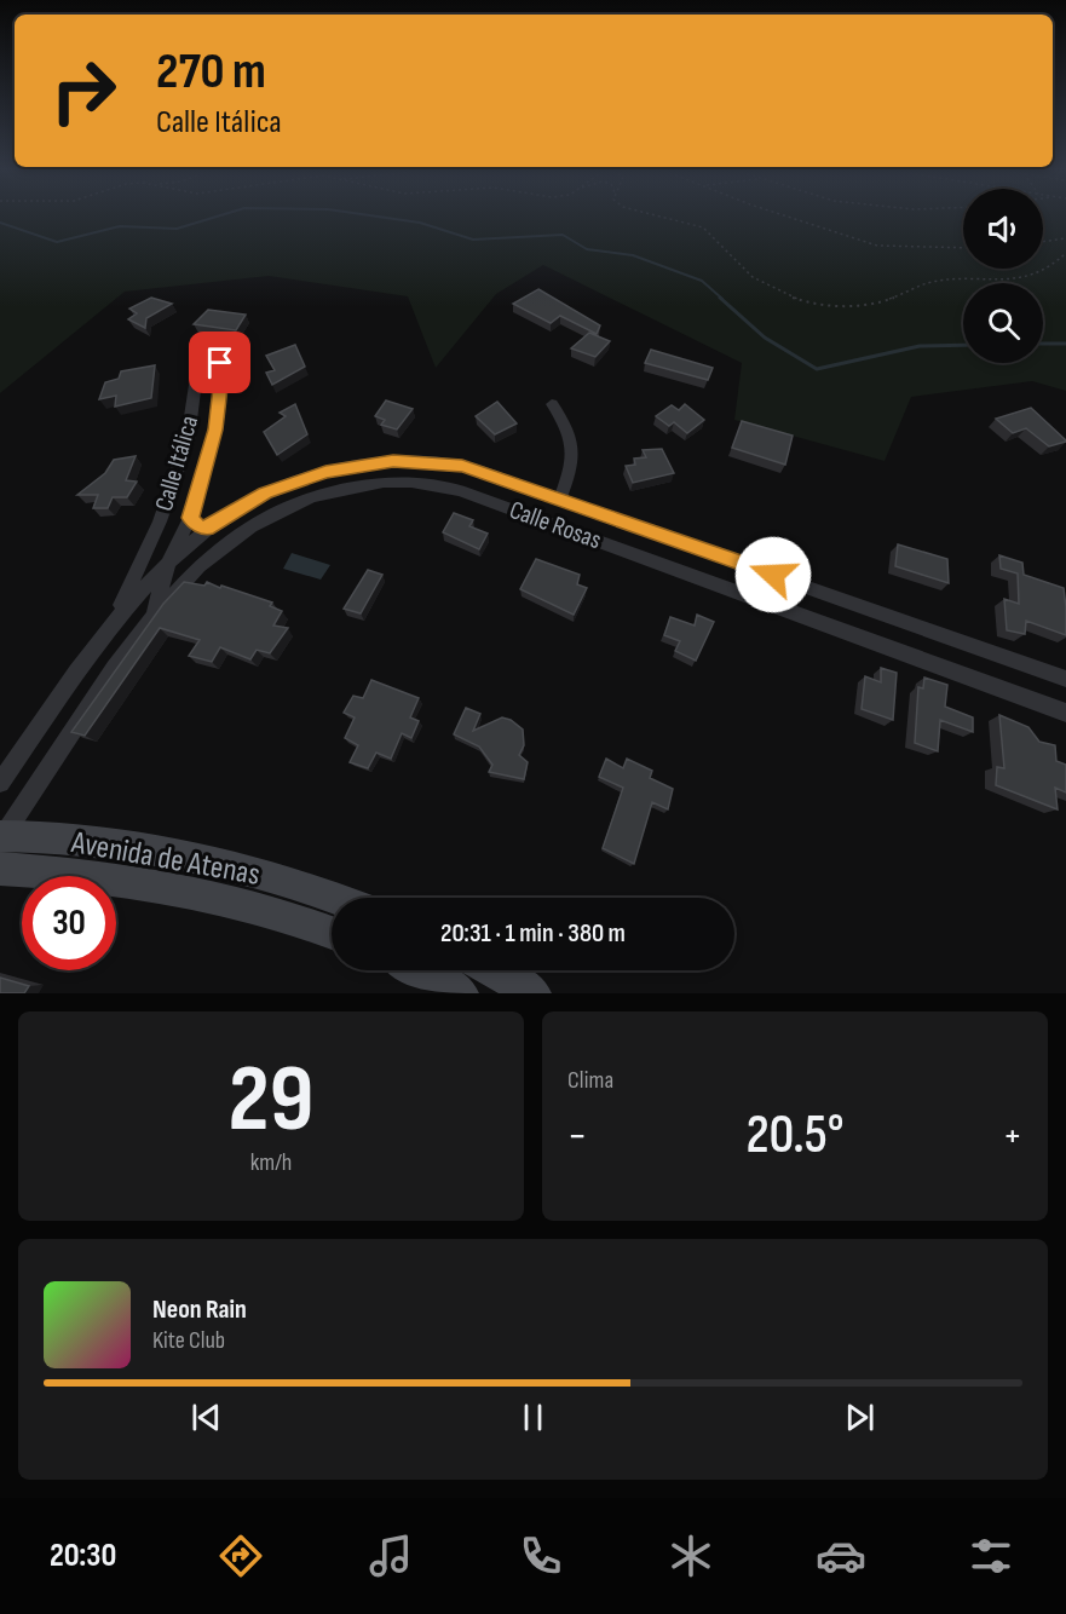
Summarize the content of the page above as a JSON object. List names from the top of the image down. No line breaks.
{"streets":{"main road":["Avenida de Atenas"],"street":["Calle Itálica","Calle Rosas"]},"crossings":[["Calle Itálica","Calle Rosas"],["Calle Rosas","Avenida de Atenas"]],"page":{"turn":["270 m","Calle Itálica"],"limit":"30","trip":"20:31 · 1 min · 380 m","tile":[["29","km/h"],"Clima"],"heat":["−","20.5°","+"],"song":["Neon Rain","Kite Club"],"tabs":"20:30"}}
